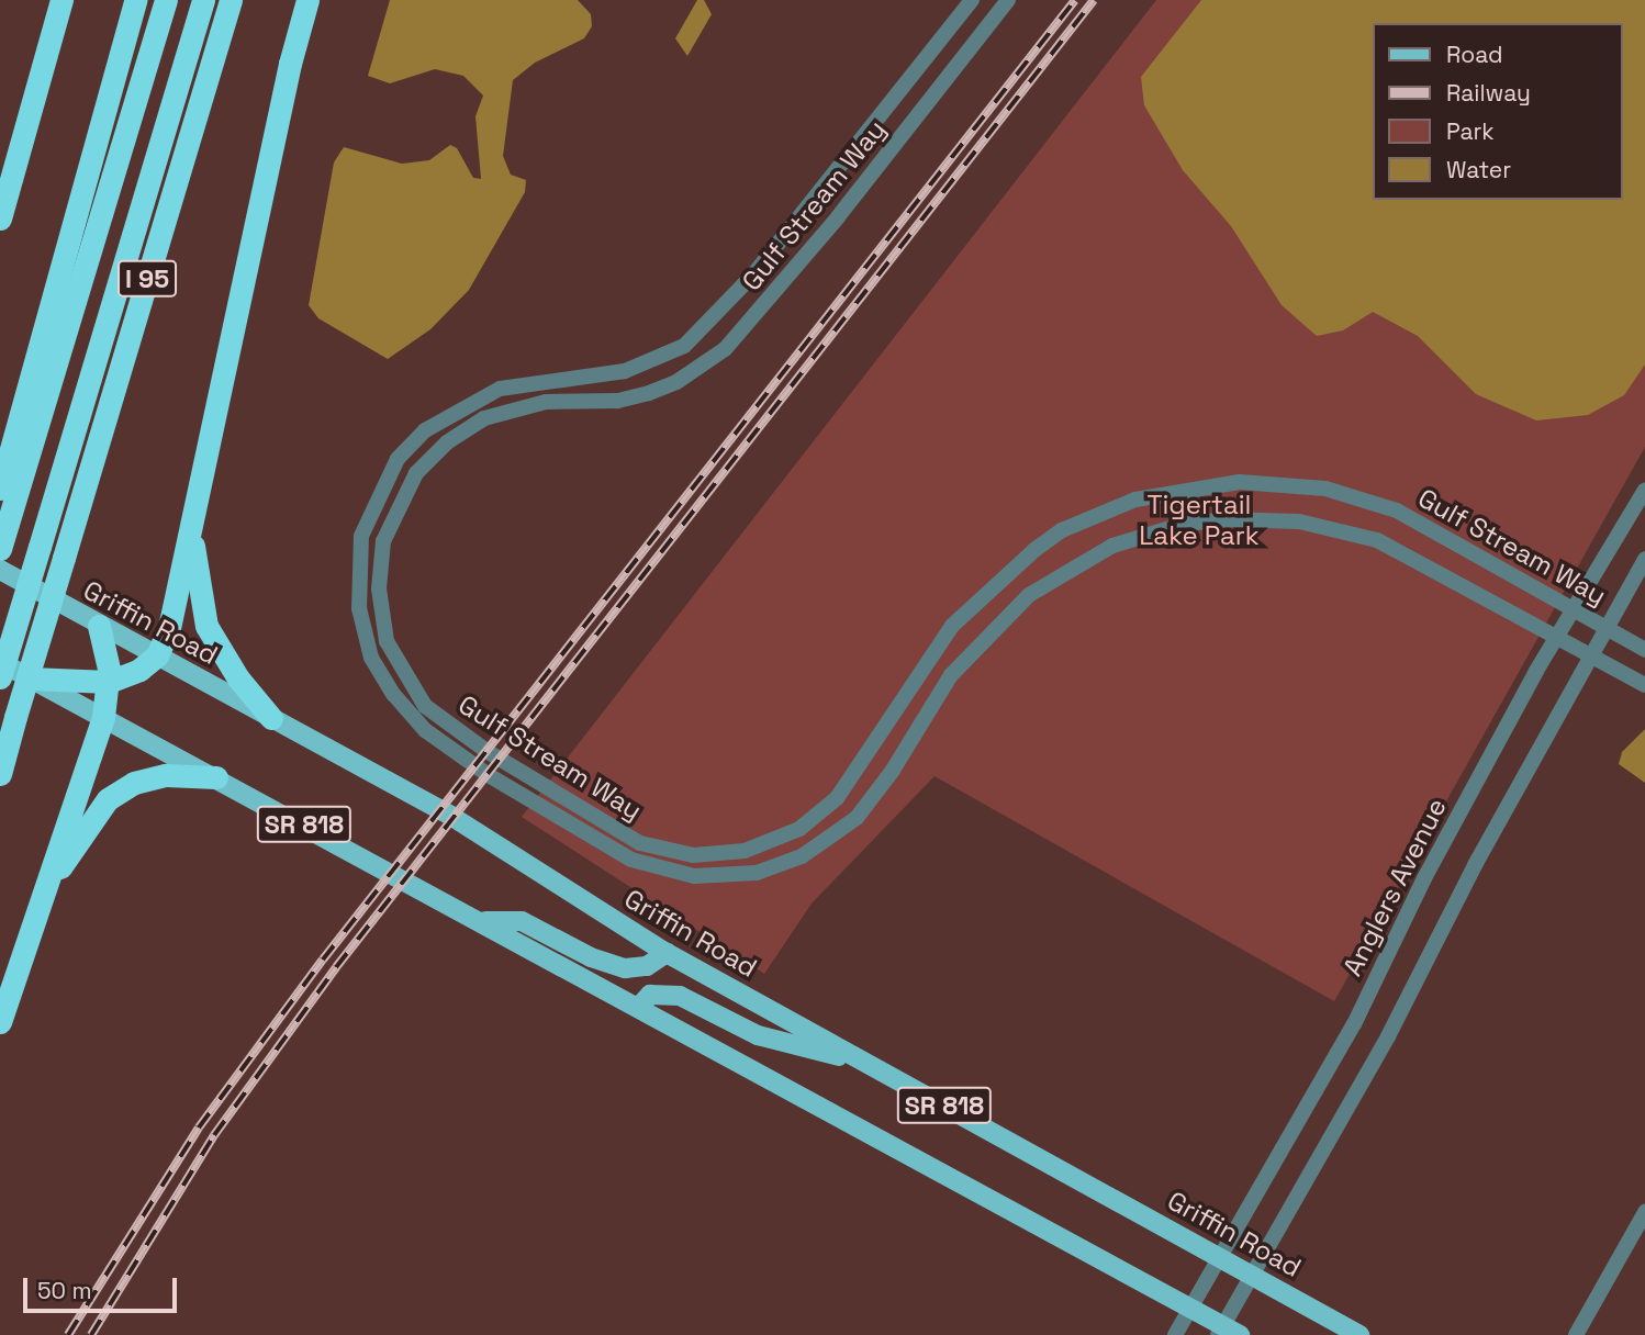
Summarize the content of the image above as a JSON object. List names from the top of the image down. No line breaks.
{"streets":{"highway":["I 95"],"main road":["Griffin Road","SR 818"],"street":["Gulf Stream Way","Anglers Avenue"]},"crossings":[["Gulf Stream Way","Anglers Avenue"],["Griffin Road","Anglers Avenue"],["SR 818","Anglers Avenue"]],"parks":["Tigertail Lake Park"],"legend":["Road","Railway","Park","Water"],"scale_bar":"50 m"}
